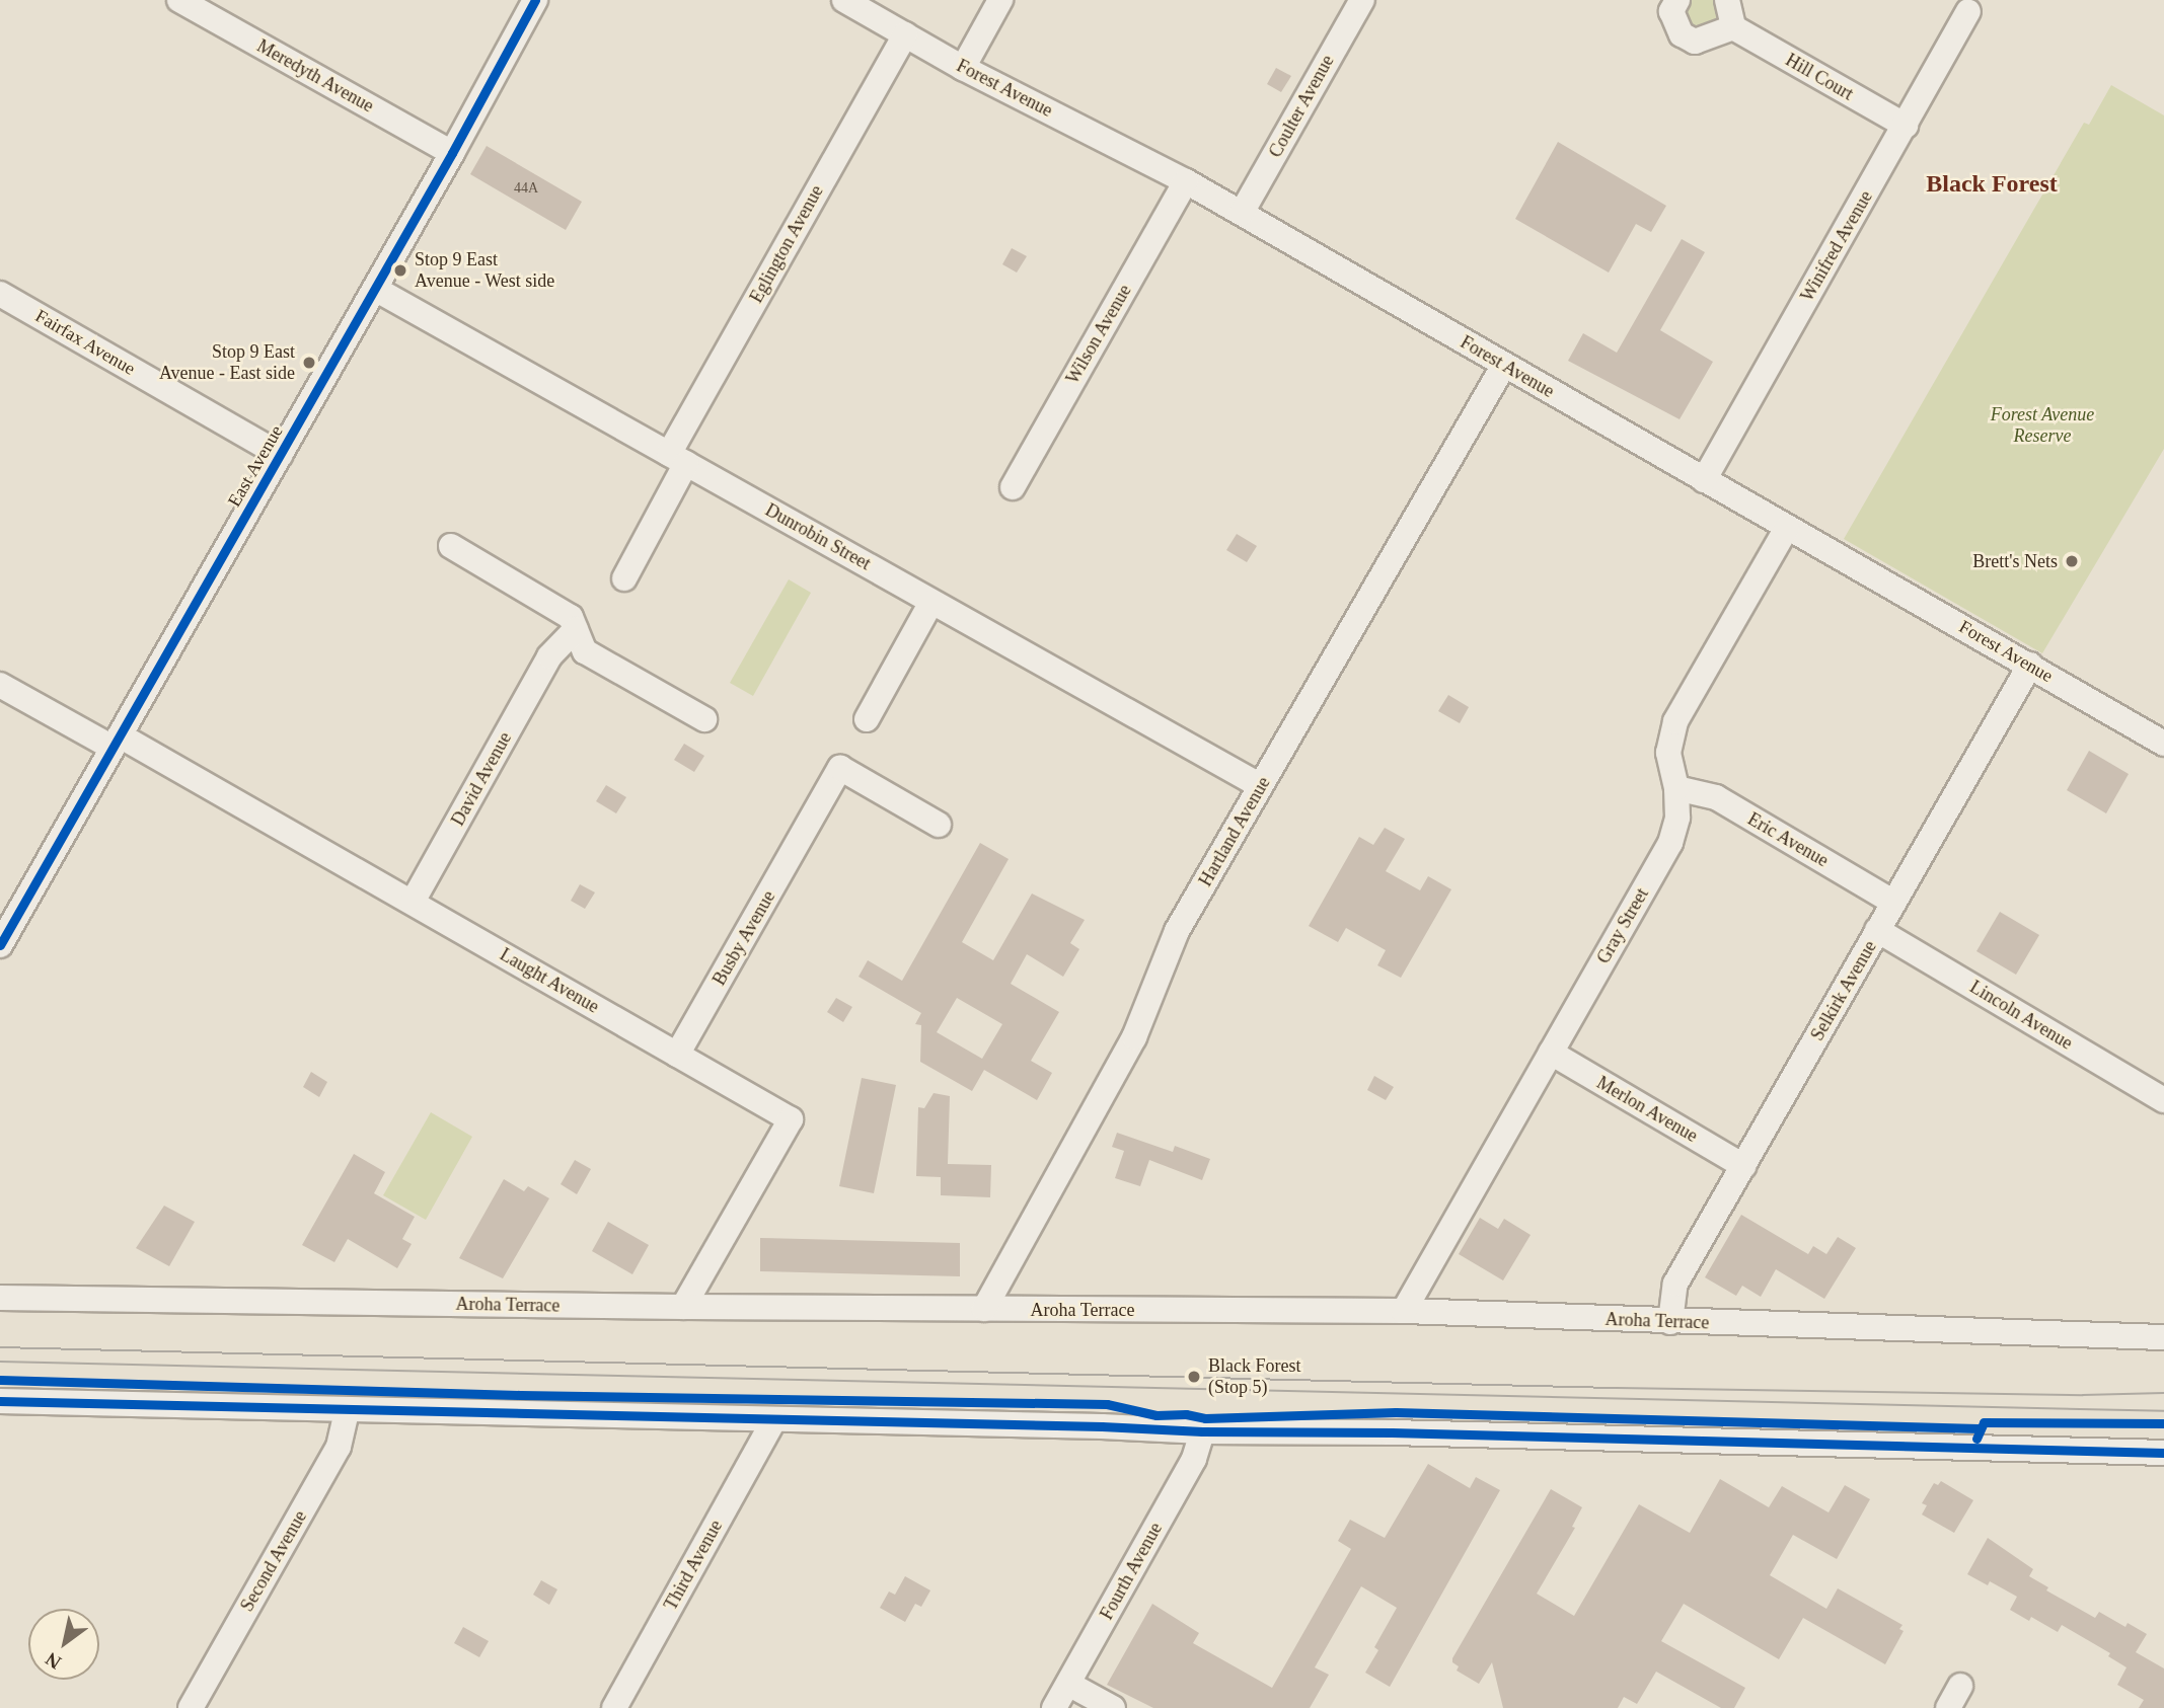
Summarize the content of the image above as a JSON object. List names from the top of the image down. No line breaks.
{"streets":{"street":["Meredyth Avenue","Hill Court","Forest Avenue","Coulter Avenue","Eglington Avenue","Winifred Avenue","Wilson Avenue","Fairfax Avenue","East Avenue","Dunrobin Street","David Avenue","Hartland Avenue","Eric Avenue","Gray Street","Busby Avenue","Laught Avenue","Selkirk Avenue","Lincoln Avenue","Merlon Avenue","Aroha Terrace","Second Avenue","Third Avenue","Fourth Avenue"]},"crossings":[["Meredyth Avenue","East Avenue"],["Hill Court","Winifred Avenue"],["Forest Avenue","Coulter Avenue"],["Forest Avenue","Eglington Avenue"],["Forest Avenue","Winifred Avenue"],["Forest Avenue","Wilson Avenue"],["Forest Avenue","Hartland Avenue"],["Forest Avenue","Gray Street"],["Forest Avenue","Selkirk Avenue"],["Eglington Avenue","Dunrobin Street"],["Fairfax Avenue","East Avenue"],["East Avenue","Dunrobin Street"],["East Avenue","Laught Avenue"],["Dunrobin Street","Hartland Avenue"],["David Avenue","Laught Avenue"],["Hartland Avenue","Aroha Terrace"],["Eric Avenue","Gray Street"],["Eric Avenue","Selkirk Avenue"],["Gray Street","Merlon Avenue"],["Gray Street","Aroha Terrace"],["Busby Avenue","Laught Avenue"],["Laught Avenue","Aroha Terrace"],["Selkirk Avenue","Lincoln Avenue"],["Selkirk Avenue","Merlon Avenue"],["Selkirk Avenue","Aroha Terrace"]],"districts":["Black Forest"],"parks":["Forest Avenue Reserve"],"places":["Stop 9 East Avenue - West side","Stop 9 East Avenue - East side","Brett's Nets","Black Forest (Stop 5)"],"house_numbers":["44A"],"north":"bottom left"}
